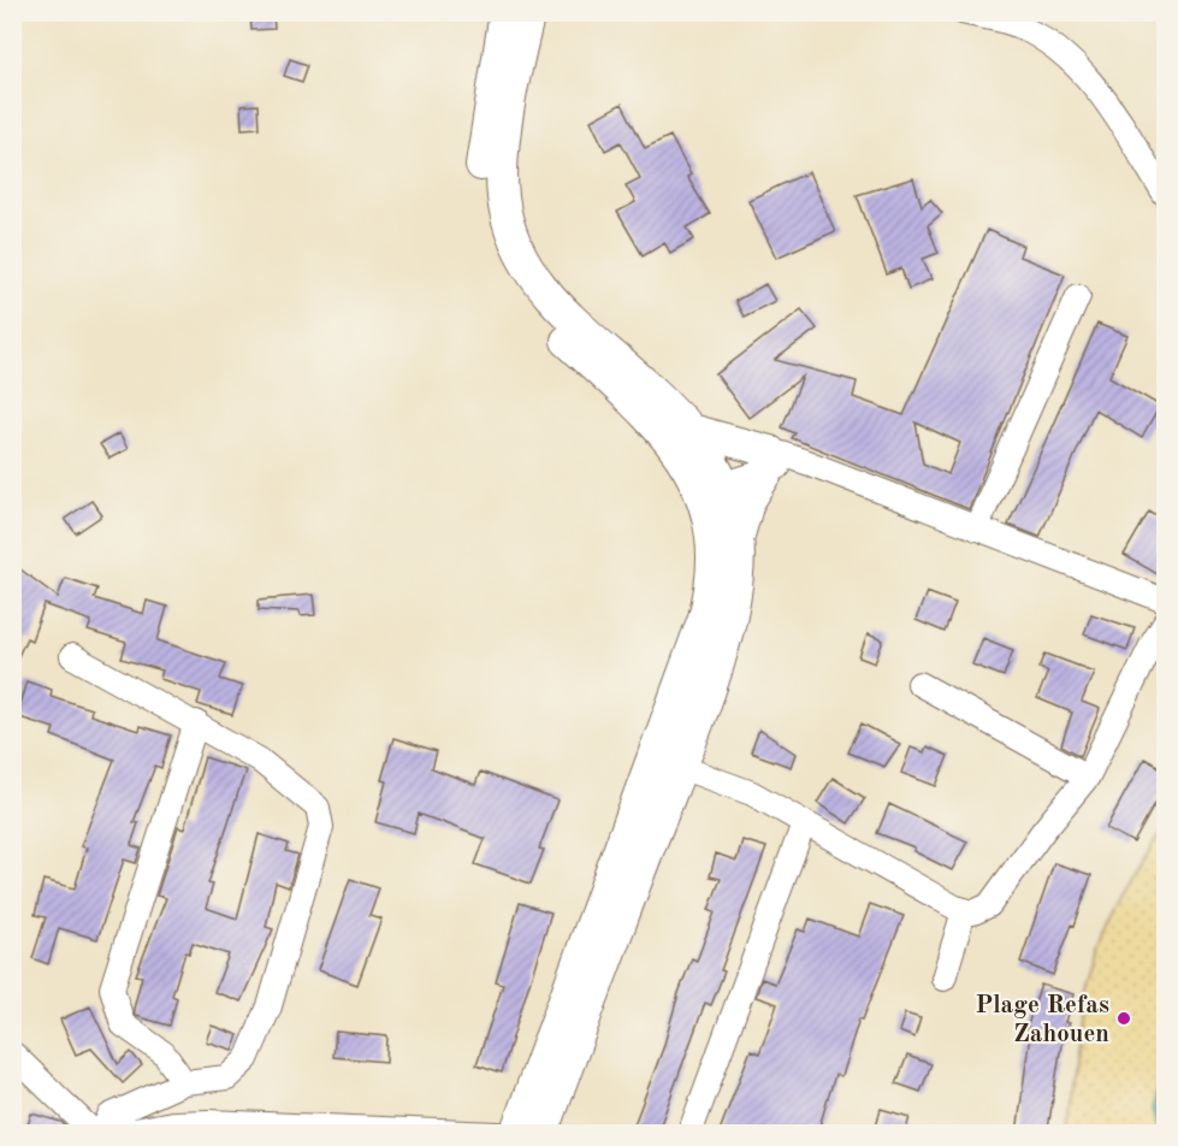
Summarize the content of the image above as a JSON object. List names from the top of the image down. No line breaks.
{"places":["Plage Refas Zahouen"]}
